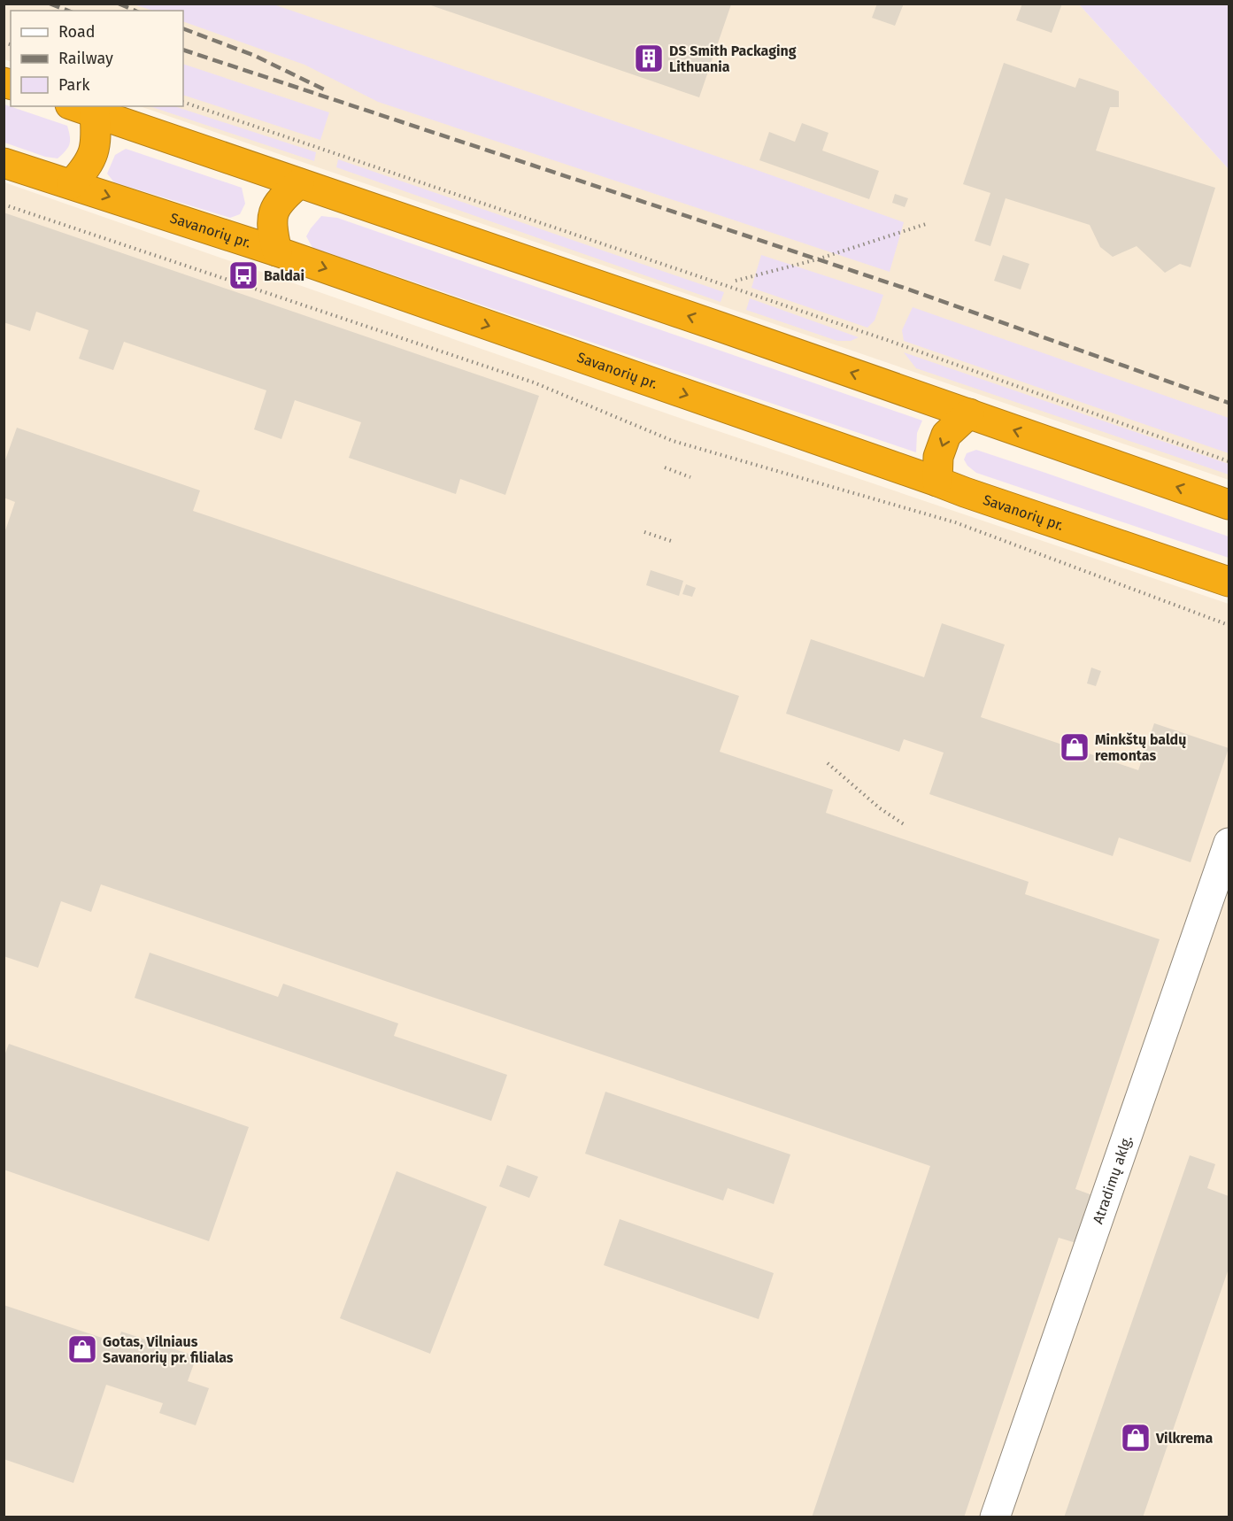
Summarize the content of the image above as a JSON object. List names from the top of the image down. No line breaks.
{"streets":{"highway":["Savanorių pr."],"street":["Atradimų aklg."]},"places":{"building":["DS Smith Packaging Lithuania"],"bus stop":["Baldai"],"shop":["Minkštų baldų remontas","Gotas, Vilniaus Savanorių pr. filialas","Vilkrema"]},"legend":["Road","Railway","Park"]}
